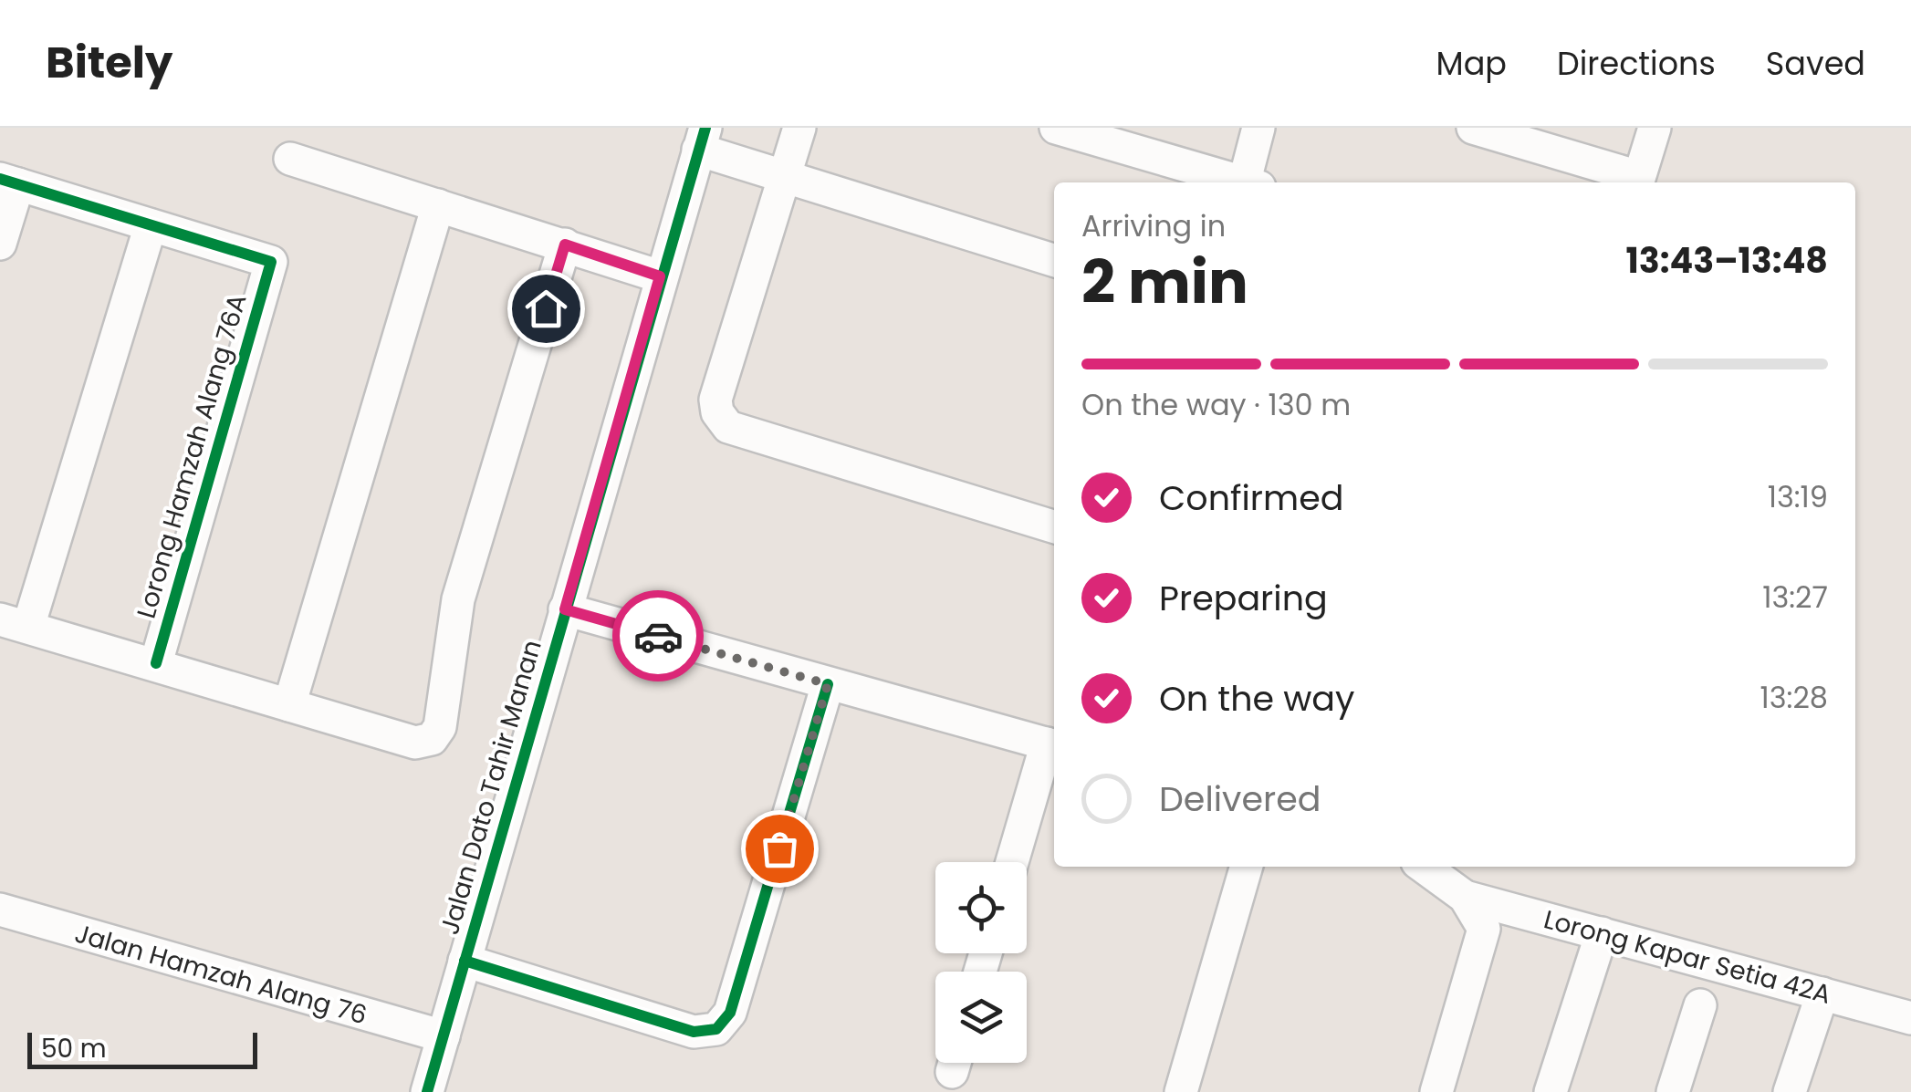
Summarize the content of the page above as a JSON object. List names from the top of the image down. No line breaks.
{"streets":{"street":["Lorong Hamzah Alang 76A","Jalan Dato Tahir Manan","Lorong Kapar Setia 42A","Jalan Hamzah Alang 76"]},"crossings":[["Jalan Dato Tahir Manan","Jalan Hamzah Alang 76"]],"scale_bar":"50 m","page":{"header":"Bitely","nav":["Map","Directions","Saved"],"heading":["2 min","Arriving in","13:43–13:48"],"bar":"On the way · 130 m","list":[["Confirmed","13:19"],["Preparing","13:27"],["On the way","13:28"],"Delivered"],"scale":"50 m"}}
